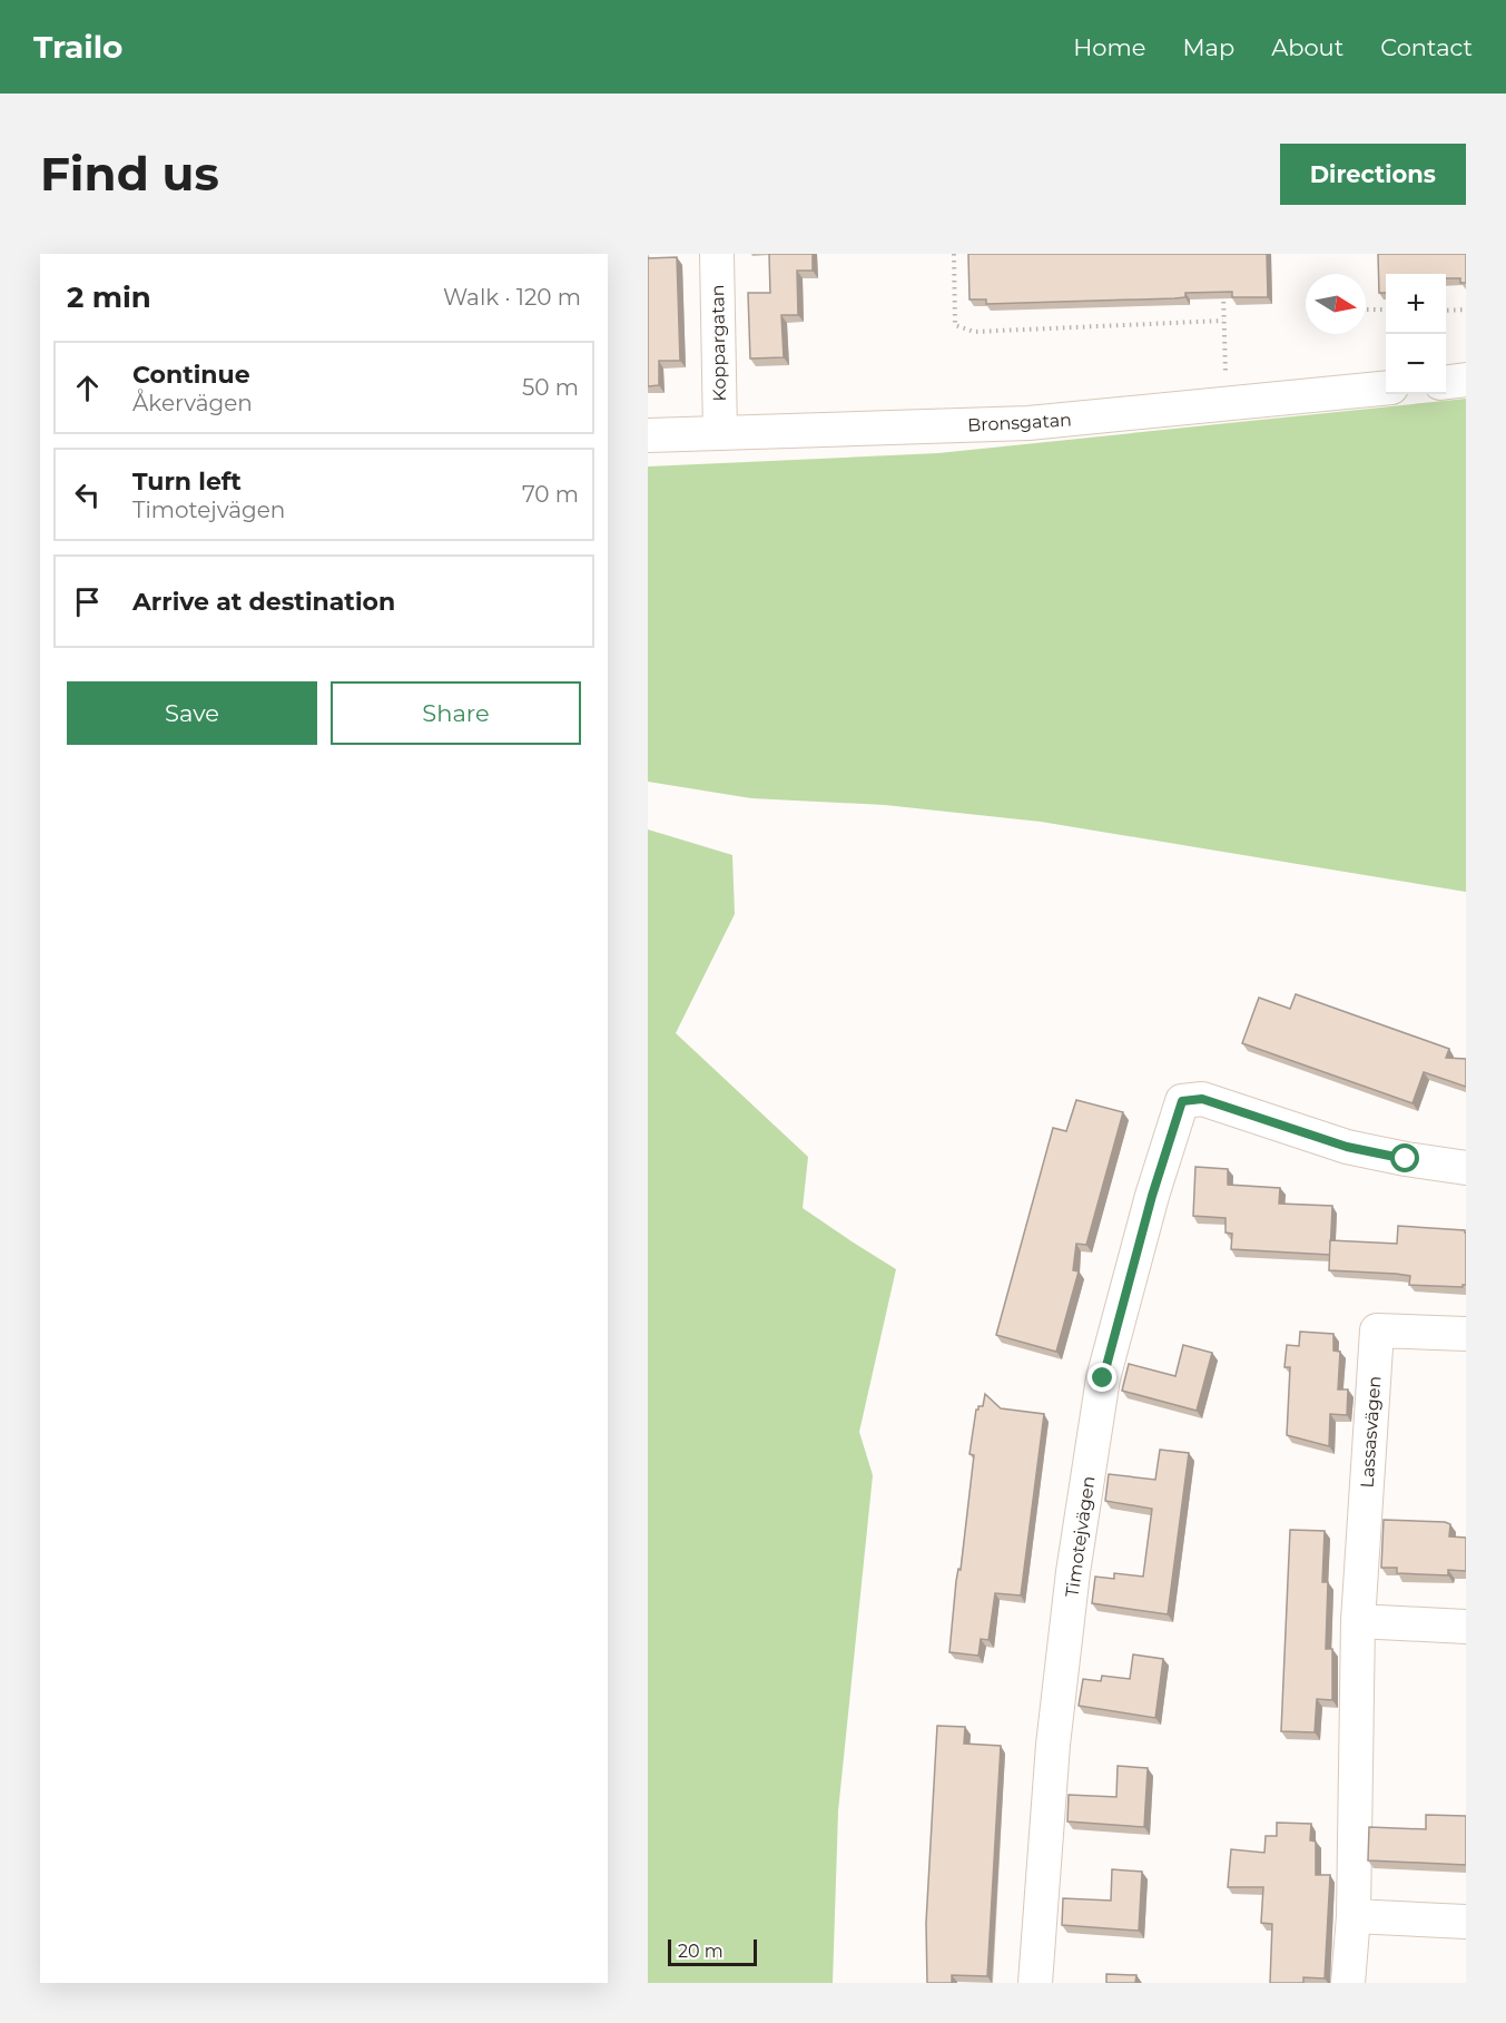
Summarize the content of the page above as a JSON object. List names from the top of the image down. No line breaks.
{"streets":{"street":["Koppargatan","Bronsgatan","Lassasvägen","Timotejvägen"]},"crossings":[["Koppargatan","Bronsgatan"]],"scale_bar":"20 m","north":"right","page":{"header":"Trailo","nav":["Home","Map","About","Contact"],"buttons":["Directions",["Save","Share"]],"title":"Find us","heading":["2 min","Walk · 120 m"],"map_buttons":["+","−"],"list":[["Continue","Åkervägen","50 m"],["Turn left","Timotejvägen","70 m"],"Arrive at destination"],"scale":"20 m"}}
